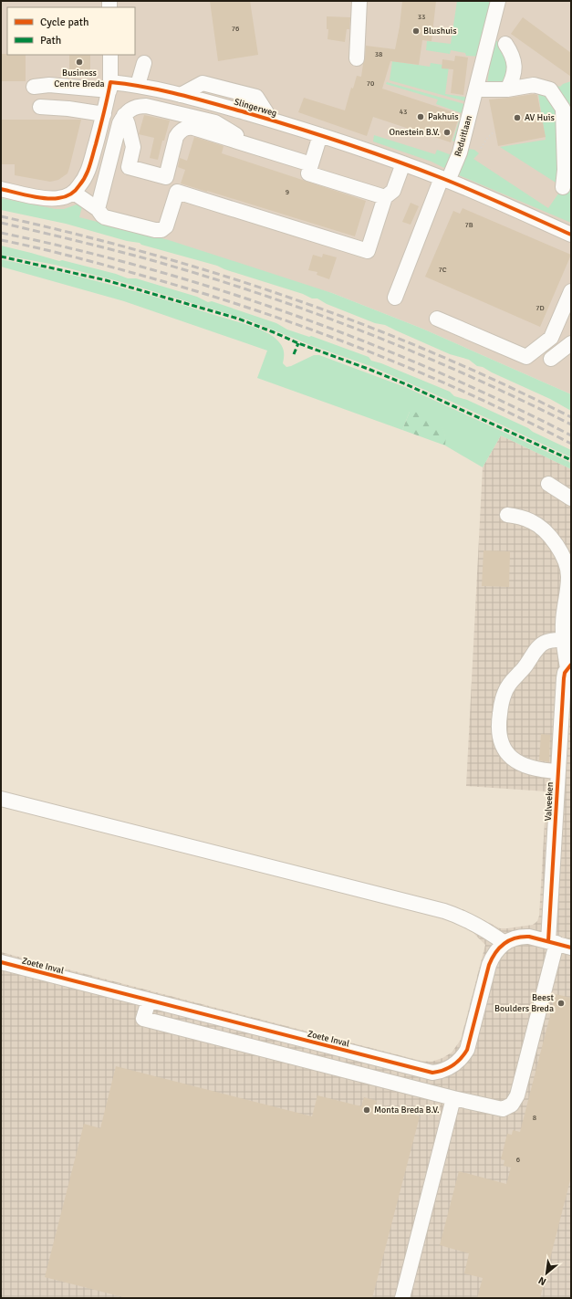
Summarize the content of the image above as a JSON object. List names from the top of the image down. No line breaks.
{"streets":{"street":["Slingerweg","Reduitlaan","Valveeken","Zoete Inval"]},"crossings":[["Slingerweg","Reduitlaan"],["Valveeken","Zoete Inval"]],"places":["Blushuis","Business Centre Breda","Pakhuis","AV Huis","Onestein B.V.","Beest Boulders Breda","Monta Breda B.V."],"house_numbers":["33","76","38","70","43","9","7B","7C","7D","8","6"],"legend":["Cycle path","Path"],"north":"bottom left"}
